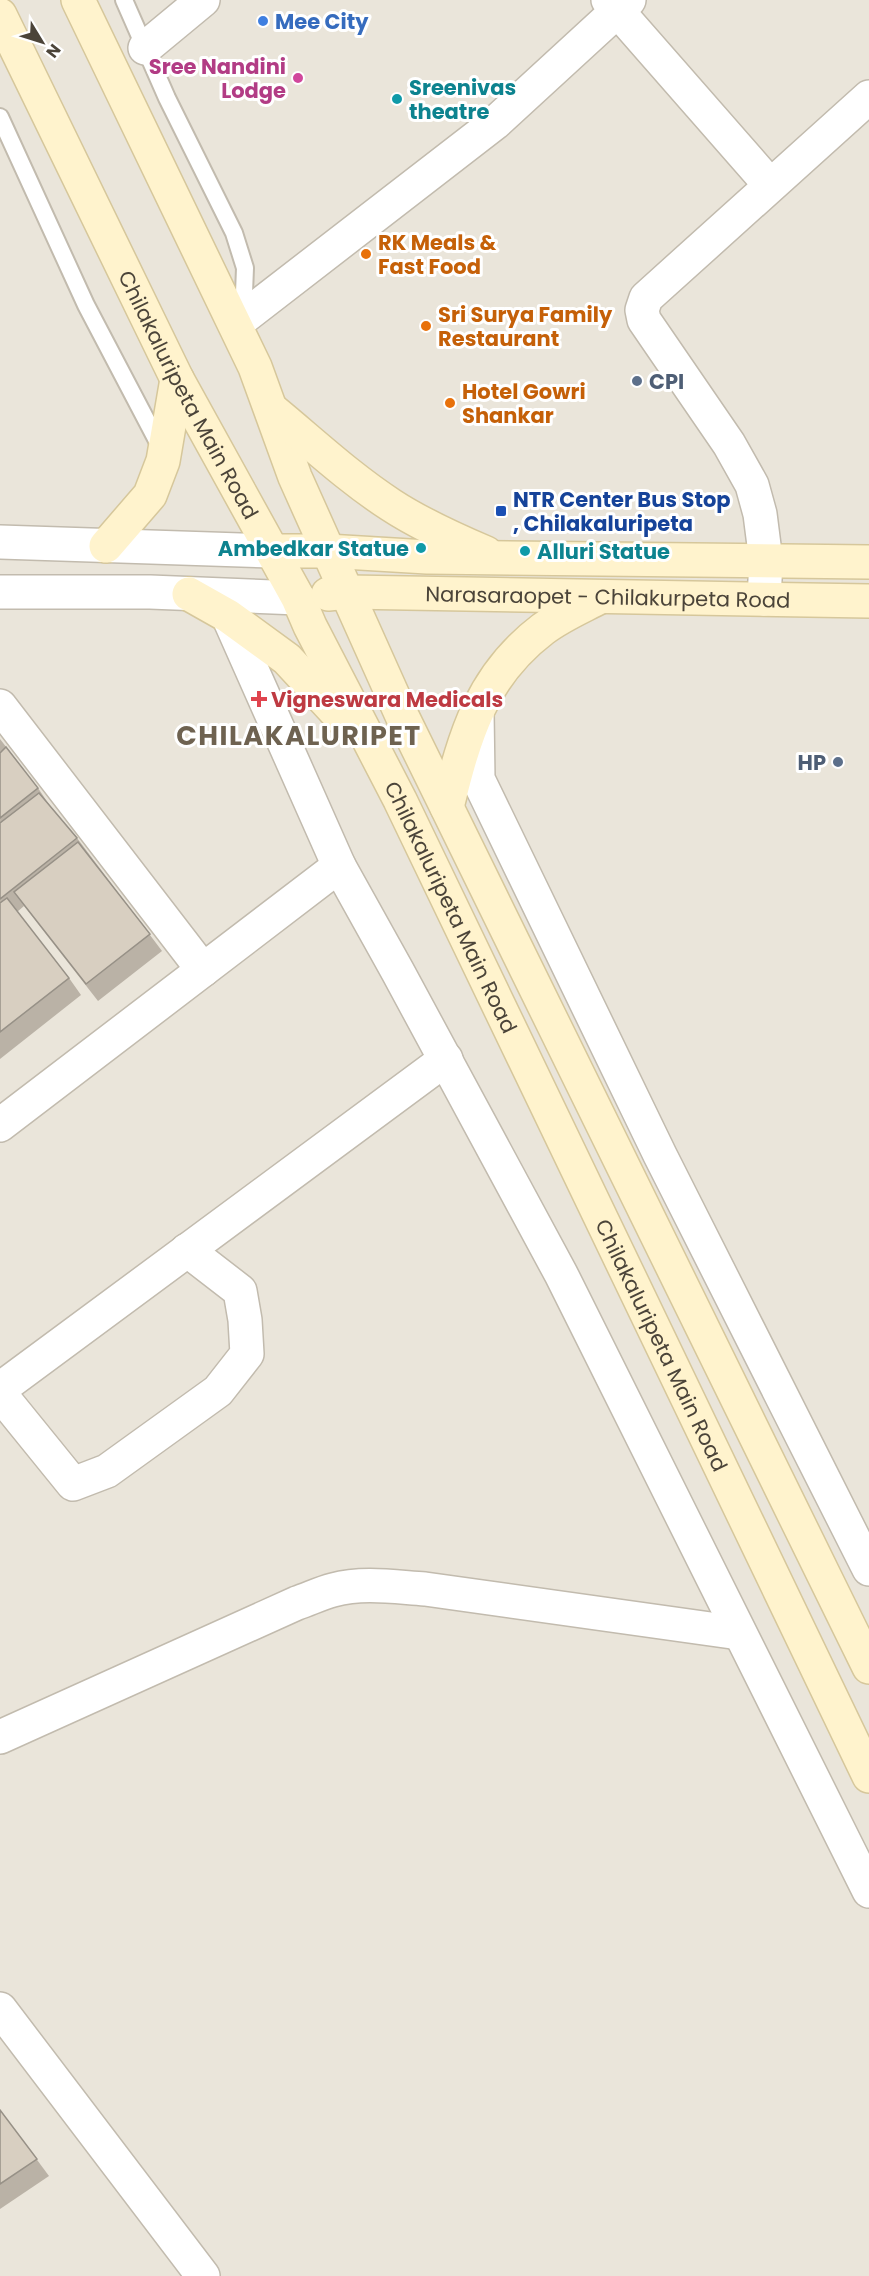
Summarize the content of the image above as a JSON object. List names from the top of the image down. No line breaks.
{"streets":{"main road":["Chilakaluripeta Main Road","Narasaraopet - Chilakurpeta Road"]},"crossings":[["Chilakaluripeta Main Road","Narasaraopet - Chilakurpeta Road"]],"districts":["CHILAKALURIPET"],"places":{"other":["Mee City","Sree Nandini Lodge","Sreenivas theatre","RK Meals & Fast Food","Sri Surya Family Restaurant","CPI","Hotel Gowri Shankar","Ambedkar Statue","Alluri Statue","HP"],"transit":["NTR Center Bus Stop , Chilakaluripeta"],"health":["Vigneswara Medicals"]},"north":"bottom right"}
